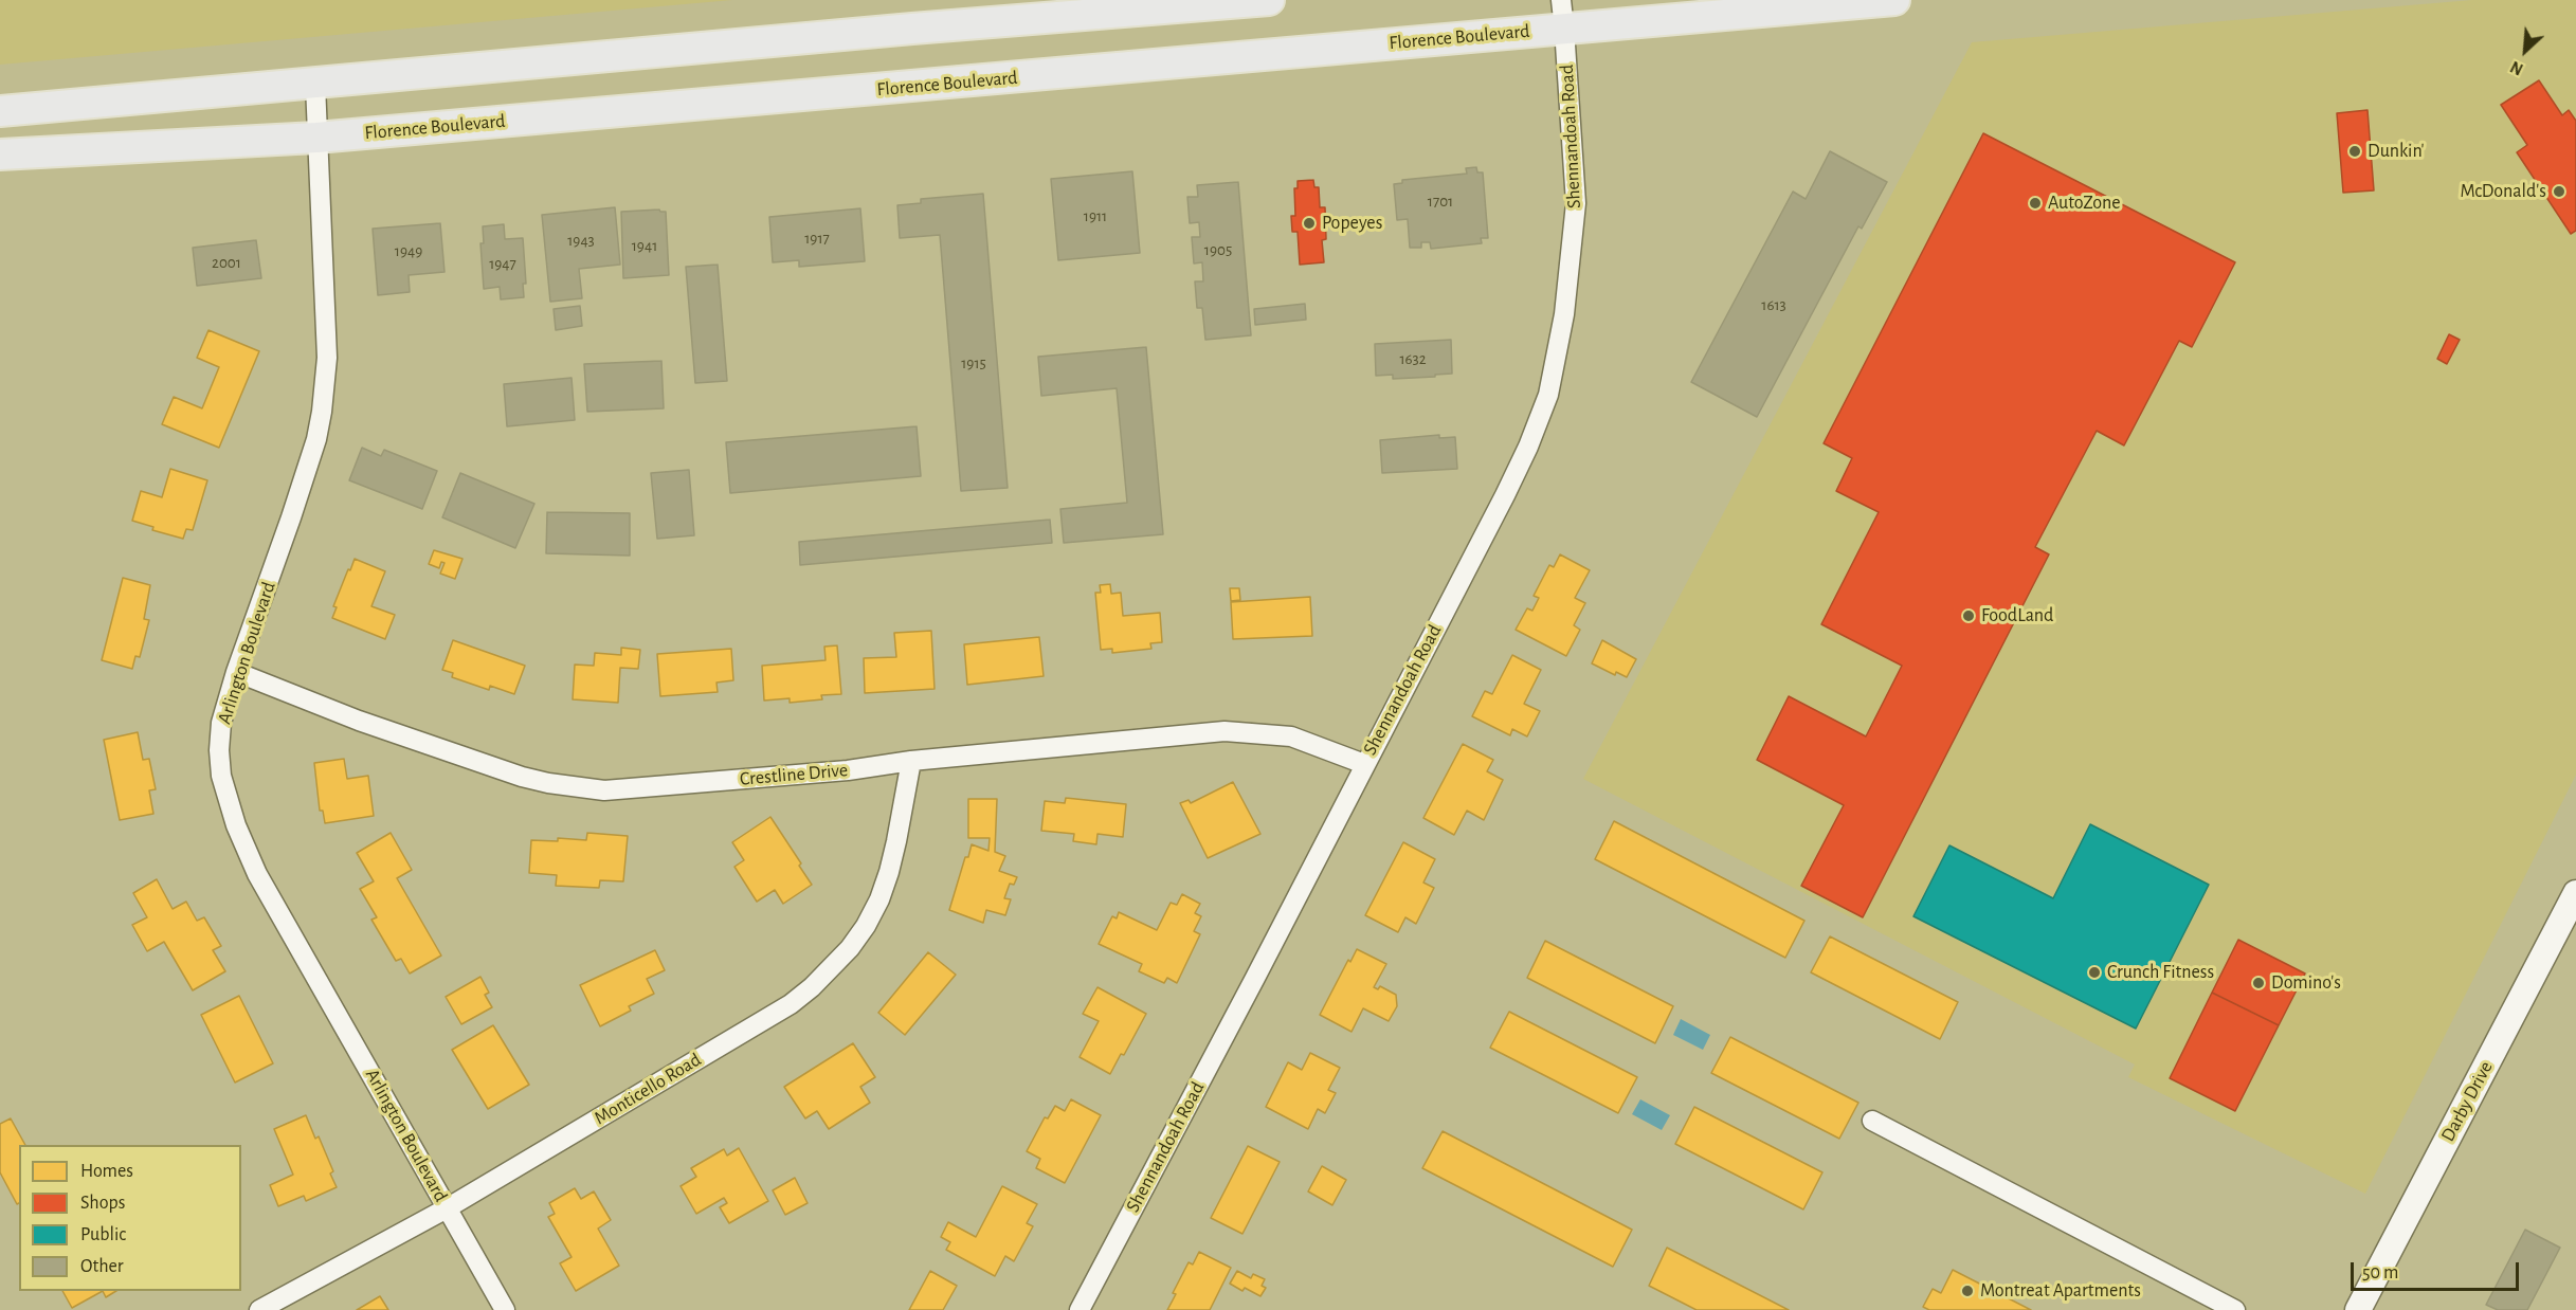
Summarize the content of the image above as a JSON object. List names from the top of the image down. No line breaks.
{"streets":{"highway":["Florence Boulevard"],"main road":["Darby Drive"],"street":["Shennandoah Road","Arlington Boulevard","Crestline Drive","Monticello Road"]},"crossings":[["Florence Boulevard","Shennandoah Road"],["Florence Boulevard","Arlington Boulevard"],["Shennandoah Road","Crestline Drive"],["Arlington Boulevard","Crestline Drive"],["Arlington Boulevard","Monticello Road"],["Crestline Drive","Monticello Road"]],"places":["Dunkin'","McDonald's","AutoZone","Popeyes","FoodLand","Crunch Fitness","Domino's","Montreat Apartments"],"house_numbers":["1701","1911","1917","1943","1941","1905","1949","2001","1947","1613","1632","1915"],"legend":["Homes","Shops","Public","Other"],"scale_bar":"50 m","north":"bottom left"}
